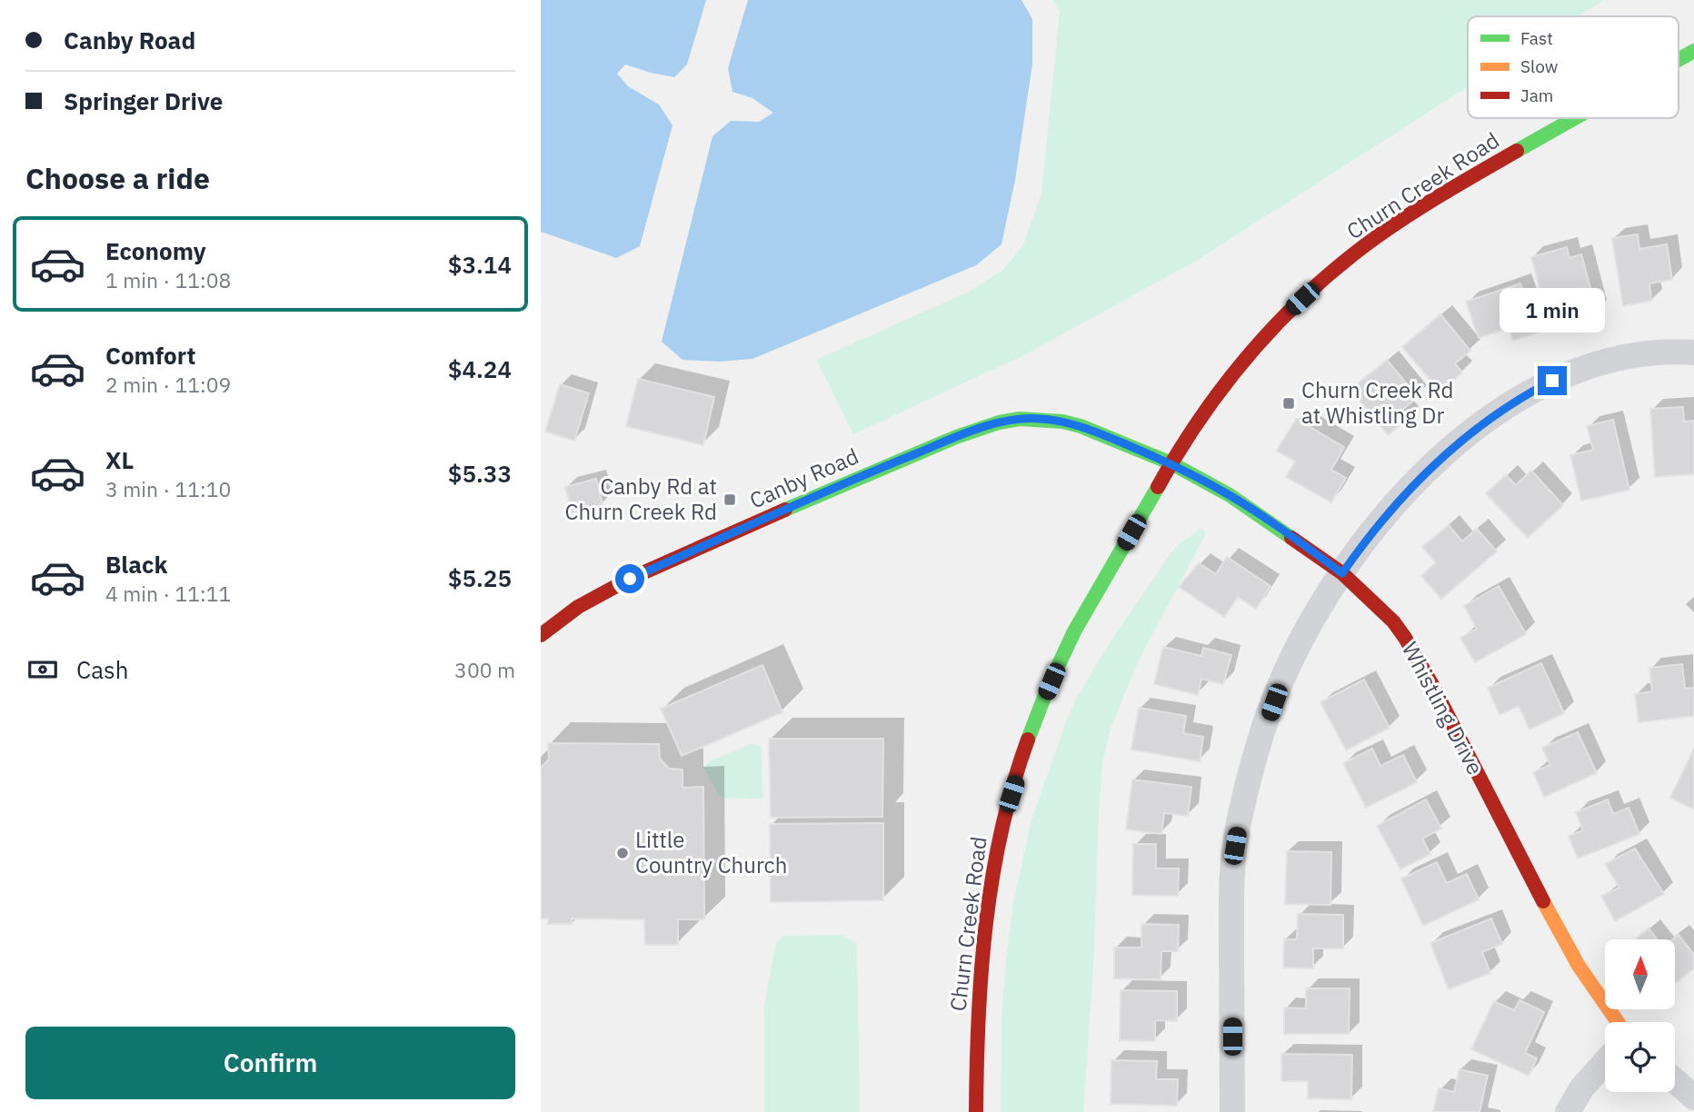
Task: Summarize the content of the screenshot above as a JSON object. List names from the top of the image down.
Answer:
{
  "streets": {
    "street": ["Churn Creek Road", "Canby Road", "Whistling Drive"]
  },
  "crossings": [
    ["Churn Creek Road", "Canby Road"],
    ["Churn Creek Road", "Whistling Drive"],
    ["Canby Road", "Whistling Drive"]
  ],
  "places": {
    "transit": ["Churn Creek Rd at Whistling Dr", "Canby Rd at Churn Creek Rd"],
    "other": ["Little Country Church"]
  },
  "legend": ["Fast", "Slow", "Jam"],
  "north": "top",
  "page": {
    "banner": ["Canby Road", "Springer Drive"],
    "heading": "Choose a ride",
    "list": [
      {
        "name": "Economy",
        "note": "1 min · 11:08",
        "value": "$3.14"
      },
      {
        "name": "Comfort",
        "note": "2 min · 11:09",
        "value": "$4.24"
      },
      {
        "name": "XL",
        "note": "3 min · 11:10",
        "value": "$5.33"
      },
      {
        "name": "Black",
        "note": "4 min · 11:11",
        "value": "$5.25"
      }
    ],
    "bubble": "1 min",
    "pay": ["Cash", "300 m"],
    "buttons": "Confirm"
  }
}
